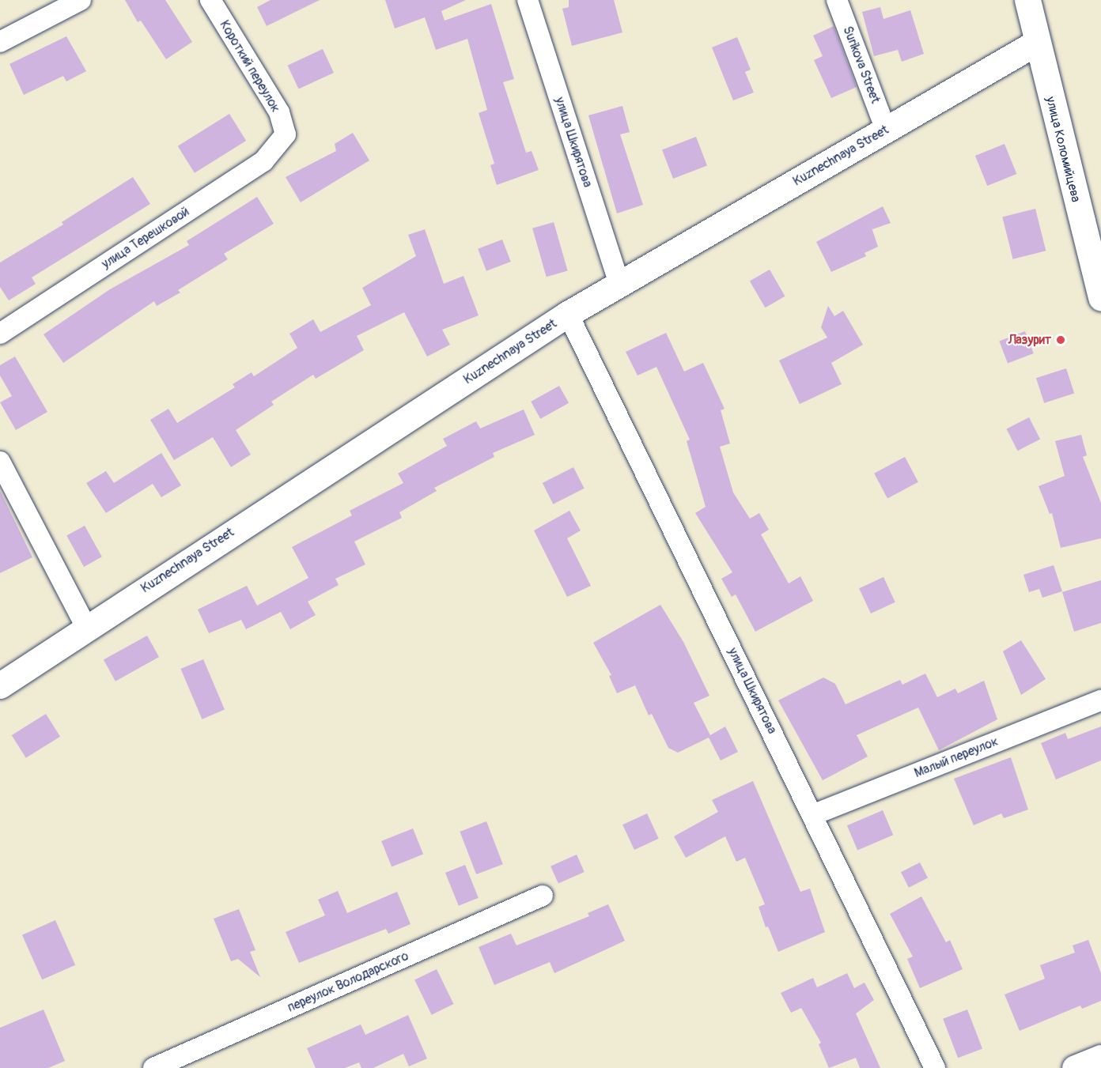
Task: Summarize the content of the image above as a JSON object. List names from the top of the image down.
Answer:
{
  "streets": {
    "main road": ["улица Коломийцева", "Kuznechnaya Street"],
    "street": [
      "Surikova Street",
      "Короткий переулок",
      "улица Шкирятова",
      "улица Терешковой",
      "Малый переулок",
      "переулок Володарского"
    ]
  },
  "crossings": [
    ["Surikova Street", "Kuznechnaya Street"],
    ["Короткий переулок", "улица Терешковой"],
    ["улица Шкирятова", "Kuznechnaya Street"],
    ["улица Шкирятова", "Малый переулок"],
    ["улица Коломийцева", "Kuznechnaya Street"]
  ],
  "places": ["Лазурит"]
}
